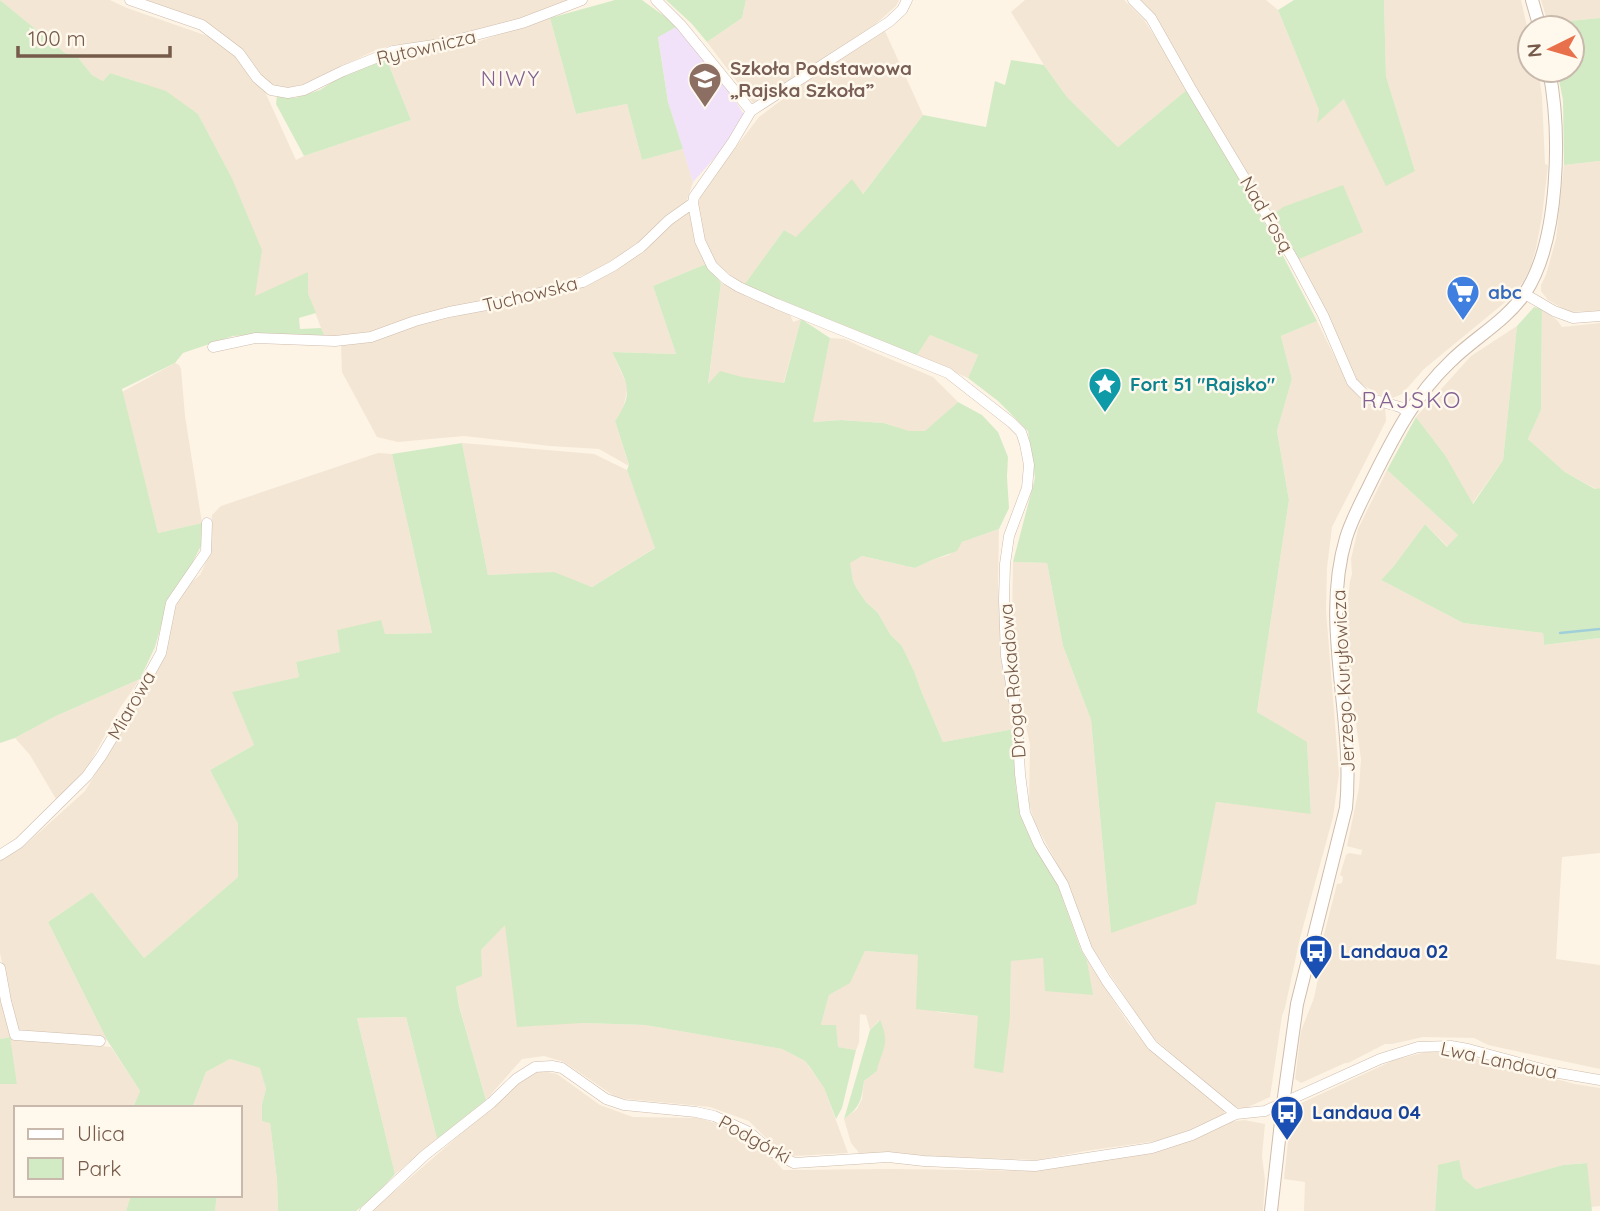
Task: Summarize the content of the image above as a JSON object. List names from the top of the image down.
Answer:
{
  "streets": {
    "street": [
      "Rytownicza",
      "Nad Fosą",
      "Tuchowska",
      "Droga Rokadowa",
      "Jerzego Kuryłowicza",
      "Miarowa",
      "Lwa Landaua",
      "Podgórki"
    ]
  },
  "crossings": [
    ["Nad Fosą", "Jerzego Kuryłowicza"],
    ["Tuchowska", "Droga Rokadowa"],
    ["Droga Rokadowa", "Podgórki"],
    ["Jerzego Kuryłowicza", "Lwa Landaua"],
    ["Jerzego Kuryłowicza", "Podgórki"],
    ["Lwa Landaua", "Podgórki"]
  ],
  "districts": ["NIWY", "RAJSKO"],
  "places": {
    "school or university": ["Szkoła Podstawowa „Rajska Szkoła”"],
    "supermarket": ["abc"],
    "place": ["Fort 51 \"Rajsko\""],
    "bus stop": ["Landaua 02", "Landaua 04"]
  },
  "legend": ["Ulica", "Park"],
  "scale_bar": "100 m",
  "north": "left"
}
